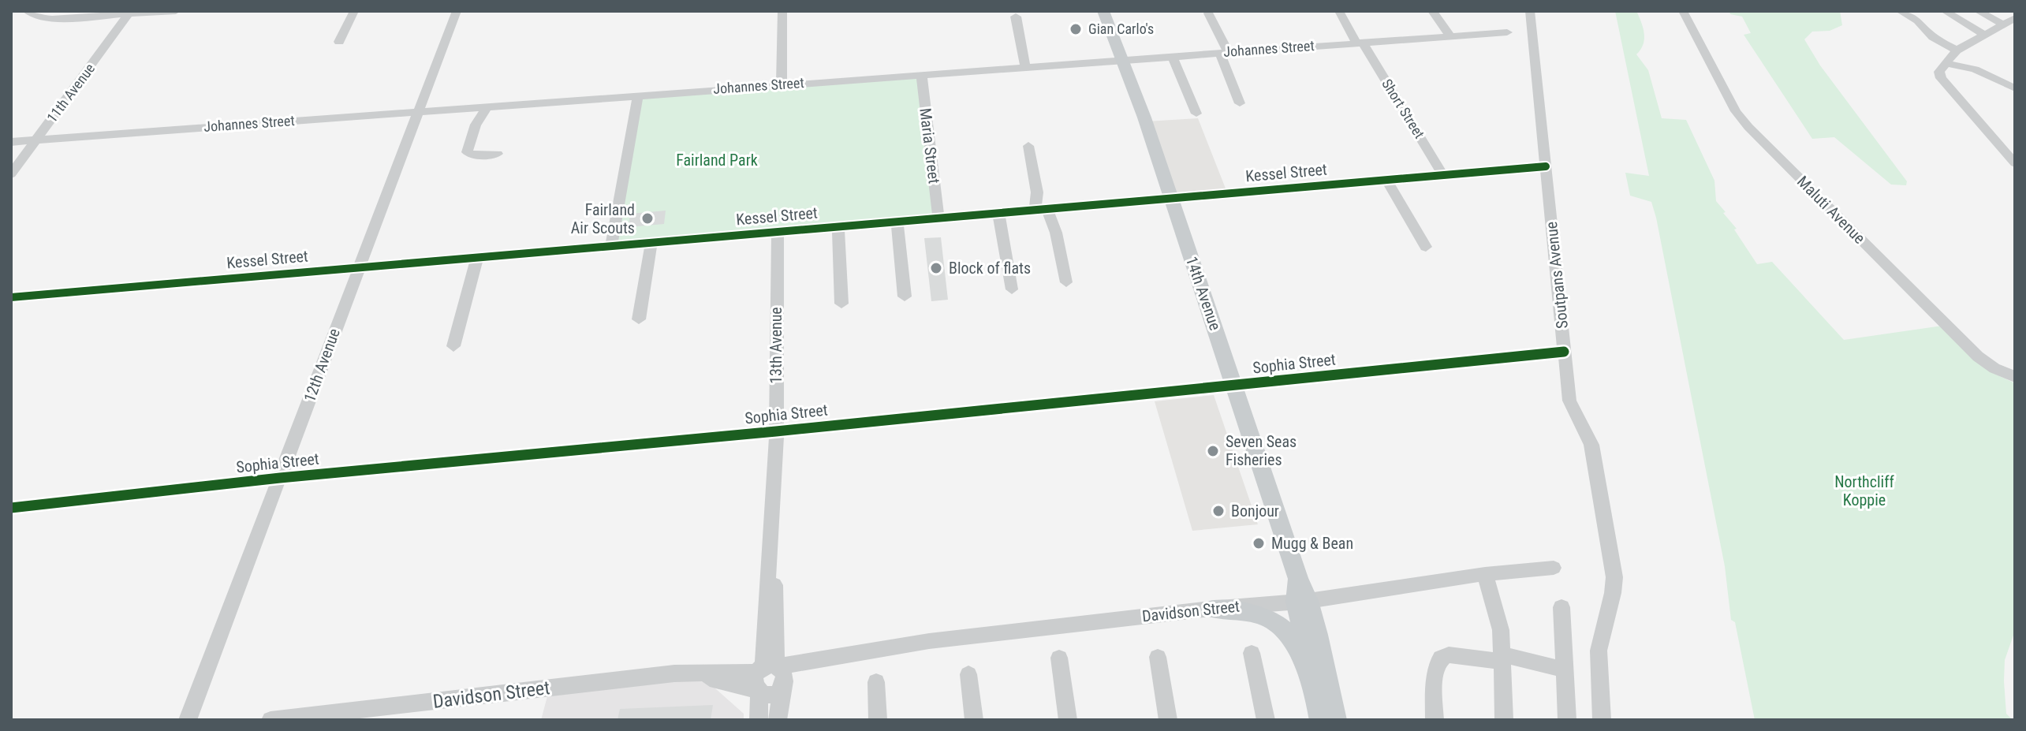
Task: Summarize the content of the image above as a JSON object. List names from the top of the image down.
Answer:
{
  "streets": {
    "main road": ["14th Avenue"],
    "street": [
      "Johannes Street",
      "11th Avenue",
      "Short Street",
      "Maria Street",
      "Kessel Street",
      "Maluti Avenue",
      "Soutpans Avenue",
      "13th Avenue",
      "Sophia Street",
      "12th Avenue",
      "Davidson Street"
    ]
  },
  "crossings": [
    ["Johannes Street", "11th Avenue"],
    ["Johannes Street", "Short Street"],
    ["Johannes Street", "Maria Street"],
    ["Johannes Street", "14th Avenue"],
    ["Johannes Street", "12th Avenue"],
    ["Short Street", "Kessel Street"],
    ["Maria Street", "Kessel Street"],
    ["Kessel Street", "Soutpans Avenue"],
    ["Kessel Street", "14th Avenue"],
    ["Kessel Street", "13th Avenue"],
    ["Kessel Street", "12th Avenue"],
    ["Soutpans Avenue", "Sophia Street"],
    ["14th Avenue", "Sophia Street"],
    ["14th Avenue", "Davidson Street"],
    ["13th Avenue", "Sophia Street"],
    ["13th Avenue", "Davidson Street"],
    ["Sophia Street", "12th Avenue"]
  ],
  "parks": ["Fairland Park", "Northcliff Koppie"],
  "places": [
    "Gian Carlo's",
    "Fairland Air Scouts",
    "Block of flats",
    "Seven Seas Fisheries",
    "Bonjour",
    "Mugg & Bean"
  ]
}
